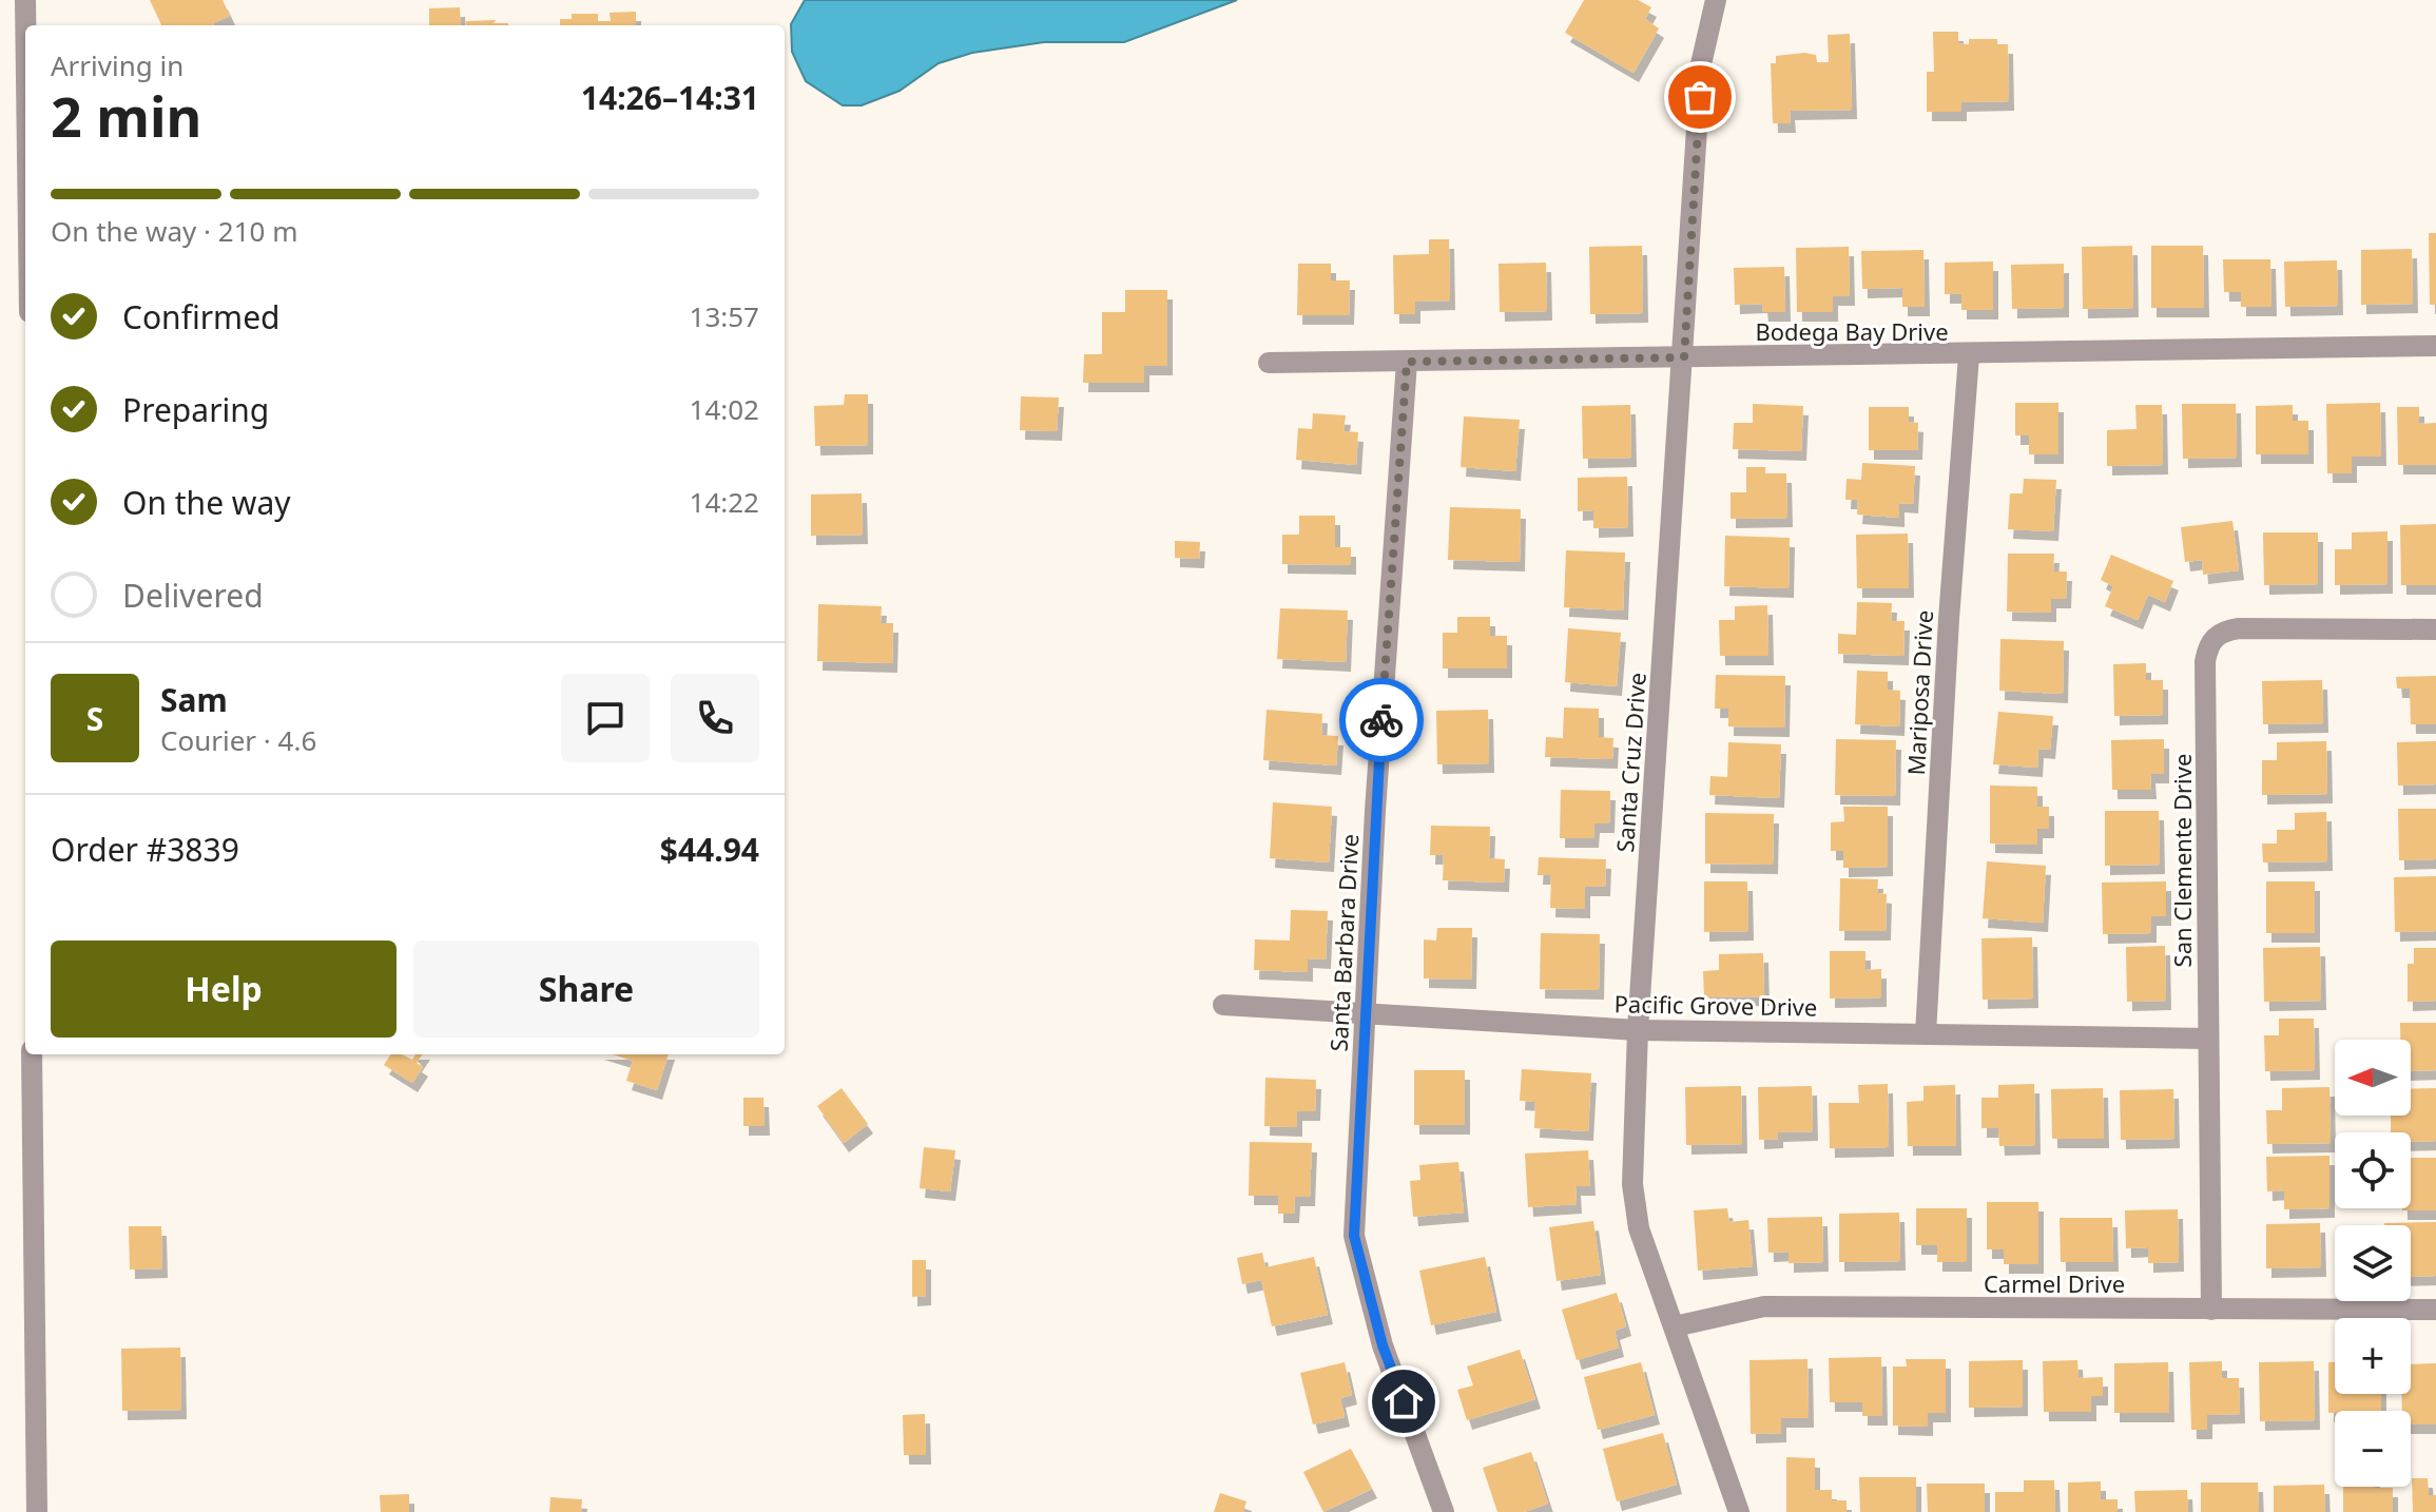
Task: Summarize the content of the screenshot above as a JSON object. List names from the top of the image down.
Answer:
{
  "streets": {
    "street": [
      "Bodega Bay Drive",
      "Mariposa Drive",
      "Santa Cruz Drive",
      "San Clemente Drive",
      "Santa Barbara Drive",
      "Pacific Grove Drive",
      "Carmel Drive"
    ]
  },
  "crossings": [
    ["Bodega Bay Drive", "Mariposa Drive"],
    ["Bodega Bay Drive", "Santa Cruz Drive"],
    ["Bodega Bay Drive", "Santa Barbara Drive"],
    ["Mariposa Drive", "Pacific Grove Drive"],
    ["Santa Cruz Drive", "Pacific Grove Drive"],
    ["Santa Cruz Drive", "Carmel Drive"],
    ["San Clemente Drive", "Pacific Grove Drive"],
    ["San Clemente Drive", "Carmel Drive"],
    ["Santa Barbara Drive", "Pacific Grove Drive"]
  ],
  "north": "left",
  "page": {
    "heading": ["2 min", "Arriving in", "14:26–14:31"],
    "panel": [
      "Sam",
      "Courier · 4.6",
      "Order #3839",
      "$44.94"
    ],
    "bar": "On the way · 210 m",
    "list": [
      ["Confirmed", "13:57"],
      ["Preparing", "14:02"],
      ["On the way", "14:22"],
      "Delivered"
    ],
    "round": "S",
    "buttons": ["Help", "Share"],
    "map_buttons": ["+", "−"]
  }
}
